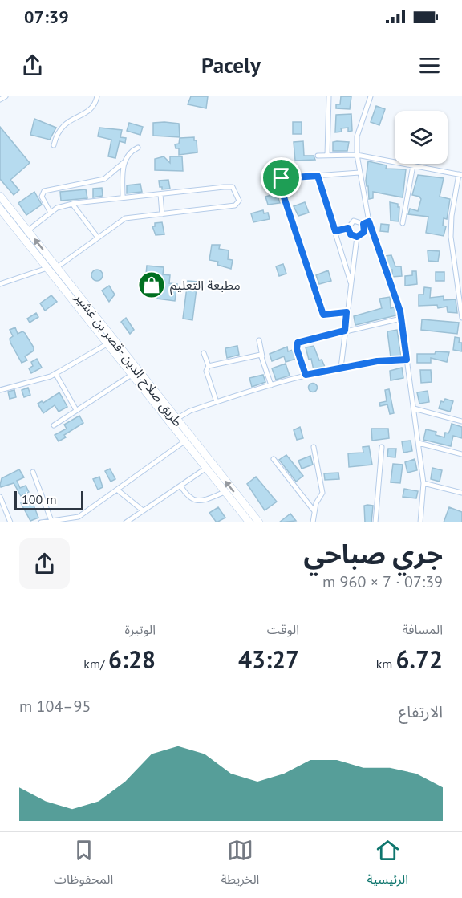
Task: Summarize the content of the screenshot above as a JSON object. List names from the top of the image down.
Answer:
{
  "streets": {
    "highway": ["طريق صلاح الدين -قصر بن غشير"]
  },
  "places": {
    "shop": ["مطبعة التعليم"]
  },
  "scale_bar": "100 m",
  "page": {
    "status": "07:39",
    "header": "Pacely",
    "scale": "100 m",
    "heading": ["جري صباحي", "07:39 · 7 × 960 m"],
    "stats": [
      ["المسافة", "6.72 km"],
      ["الوقت", "43:27"],
      ["الوتيرة", "6:28 /km"]
    ],
    "chart": ["الارتفاع", "95–104 m"],
    "tabs": ["الرئيسية", "الخريطة", "المحفوظات"]
  }
}
